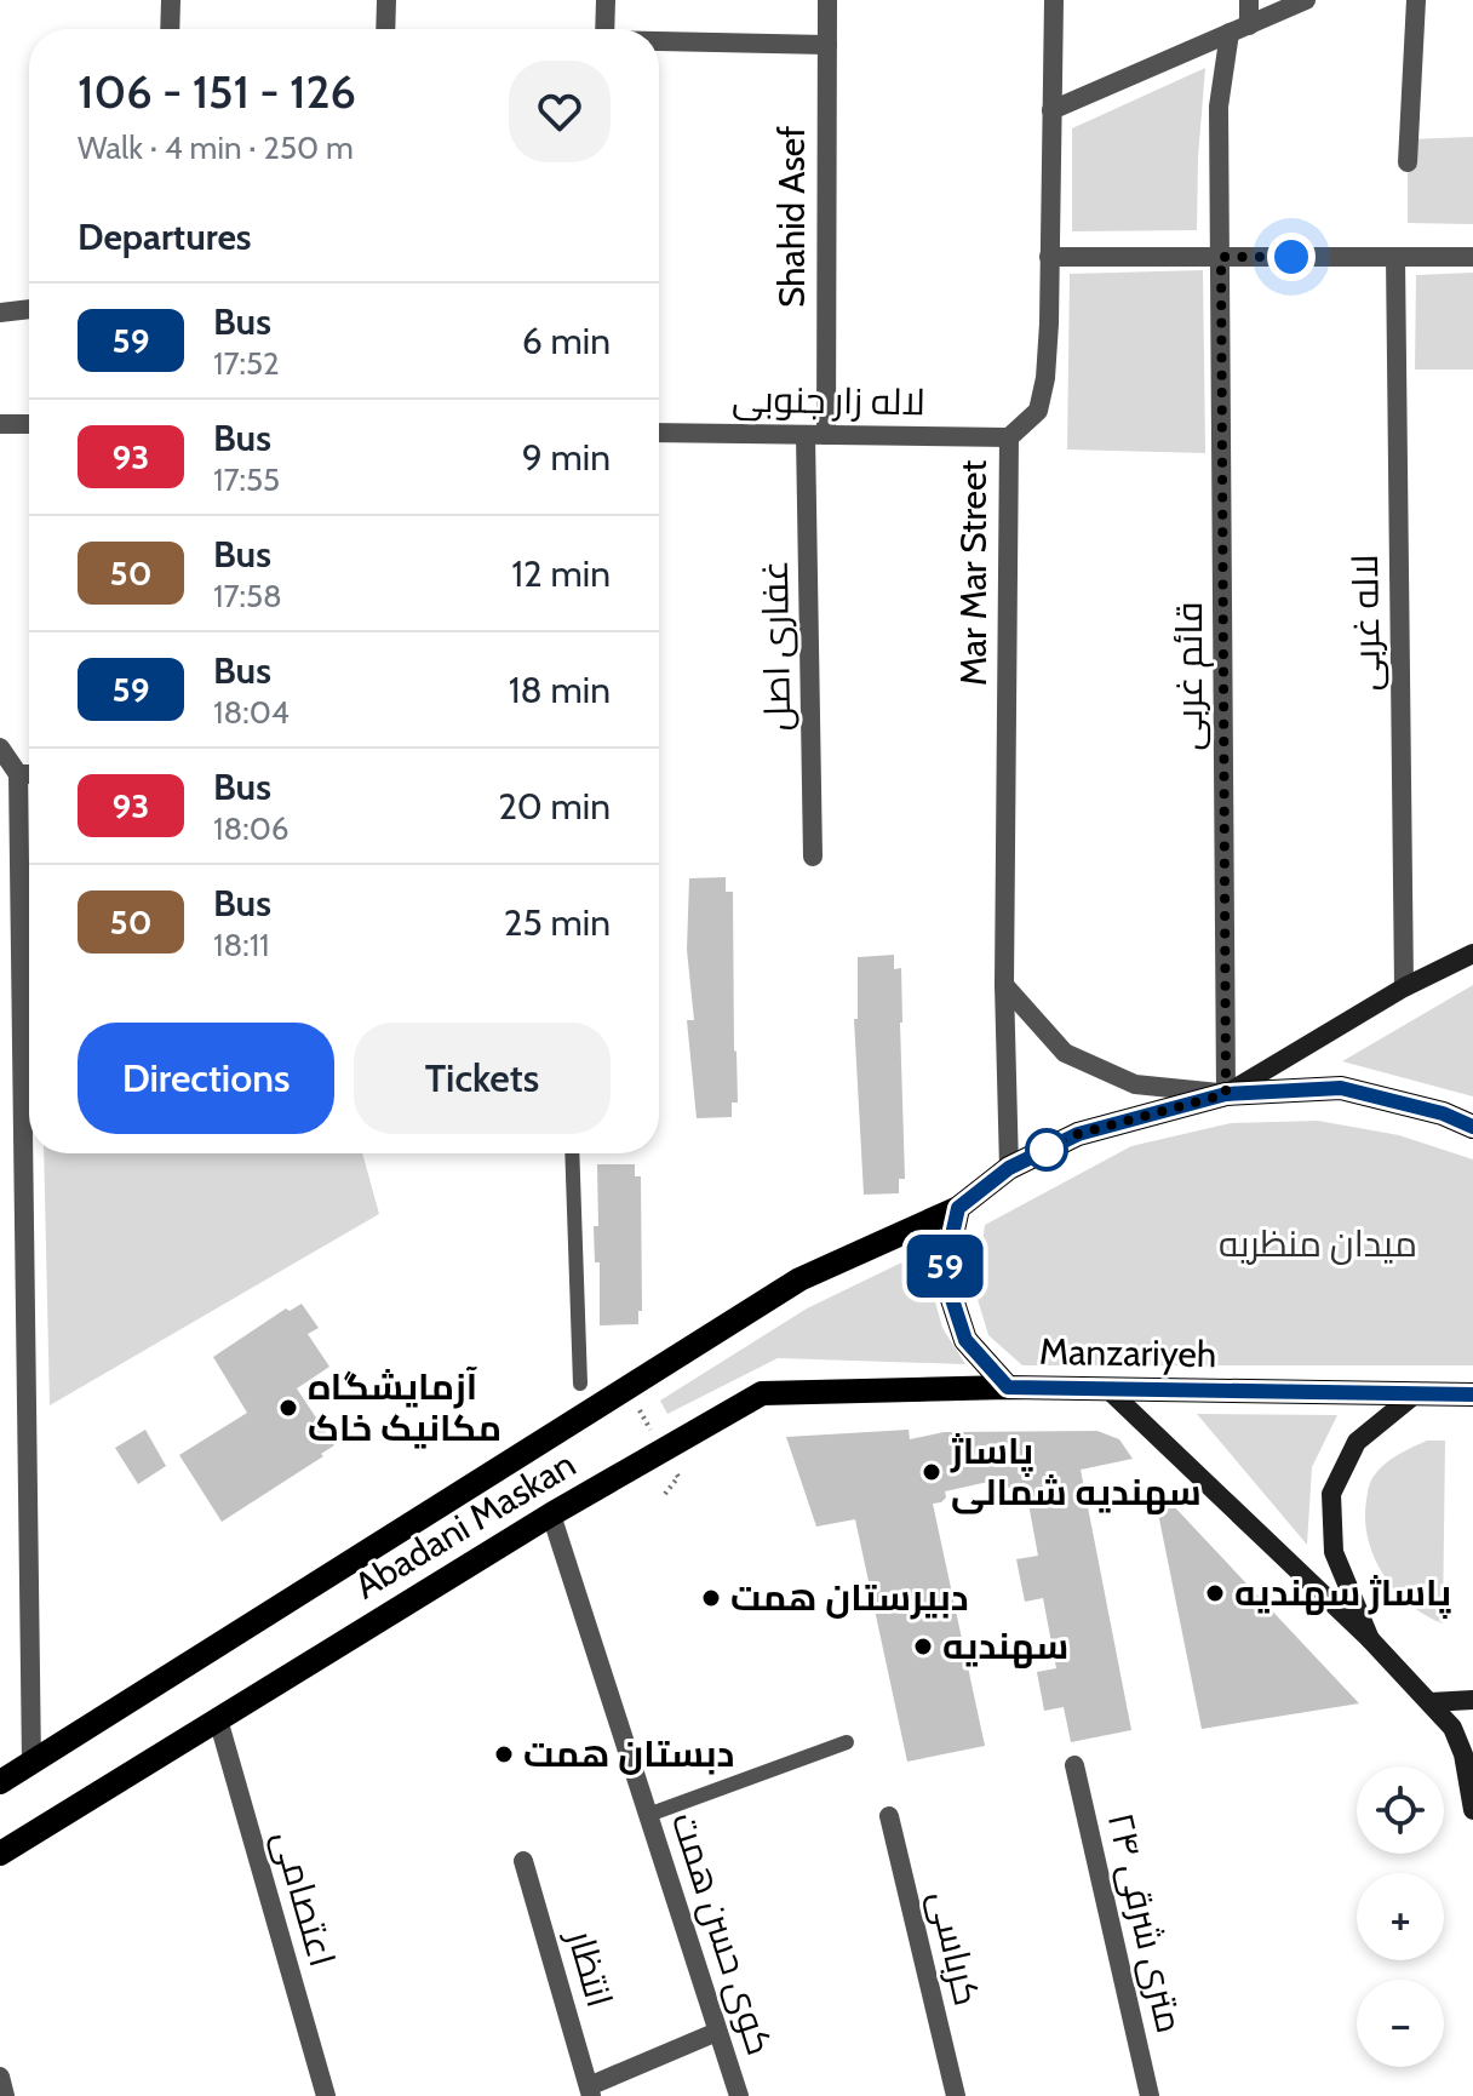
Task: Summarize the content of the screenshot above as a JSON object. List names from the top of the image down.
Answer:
{
  "streets": {
    "main road": ["Manzariyeh", "Abadani Maskan"],
    "street": [
      "Shahid Asef",
      "لاله زار جنوبی",
      "Mar Mar Street",
      "لاله غربی",
      "غفاری اصل",
      "قائم غربی",
      "اعتصامی",
      "۲۴ متری شرقی",
      "کوی حسن همت",
      "کرباسی",
      "انتظار"
    ]
  },
  "crossings": [
    ["Shahid Asef", "لاله زار جنوبی"],
    ["Shahid Asef", "غفاری اصل"],
    ["لاله زار جنوبی", "Mar Mar Street"],
    ["لاله زار جنوبی", "غفاری اصل"],
    ["Manzariyeh", "Abadani Maskan"],
    ["Abadani Maskan", "اعتصامی"],
    ["Abadani Maskan", "کوی حسن همت"]
  ],
  "parks": ["میدان منظریه"],
  "places": [
    "آزمایشگاه مکانیک خاک",
    "پاساژ سهندیه شمالی",
    "پاساژ سهندیه",
    "دبیرستان همت",
    "سهندیه",
    "دبستان همت"
  ],
  "lines": ["bus line 59"],
  "page": {
    "on_map": "59",
    "heading": [
      ["106 - 151 - 126", "Walk · 4 min · 250 m"],
      "Departures"
    ],
    "list": [
      {
        "mark": "59",
        "name": "Bus",
        "note": "17:52",
        "value": "6 min"
      },
      {
        "mark": "93",
        "name": "Bus",
        "note": "17:55",
        "value": "9 min"
      },
      {
        "mark": "50",
        "name": "Bus",
        "note": "17:58",
        "value": "12 min"
      },
      {
        "mark": "59",
        "name": "Bus",
        "note": "18:04",
        "value": "18 min"
      },
      {
        "mark": "93",
        "name": "Bus",
        "note": "18:06",
        "value": "20 min"
      },
      {
        "mark": "50",
        "name": "Bus",
        "note": "18:11",
        "value": "25 min"
      }
    ],
    "buttons": ["Directions", "Tickets"],
    "map_buttons": ["+", "−"]
  }
}
